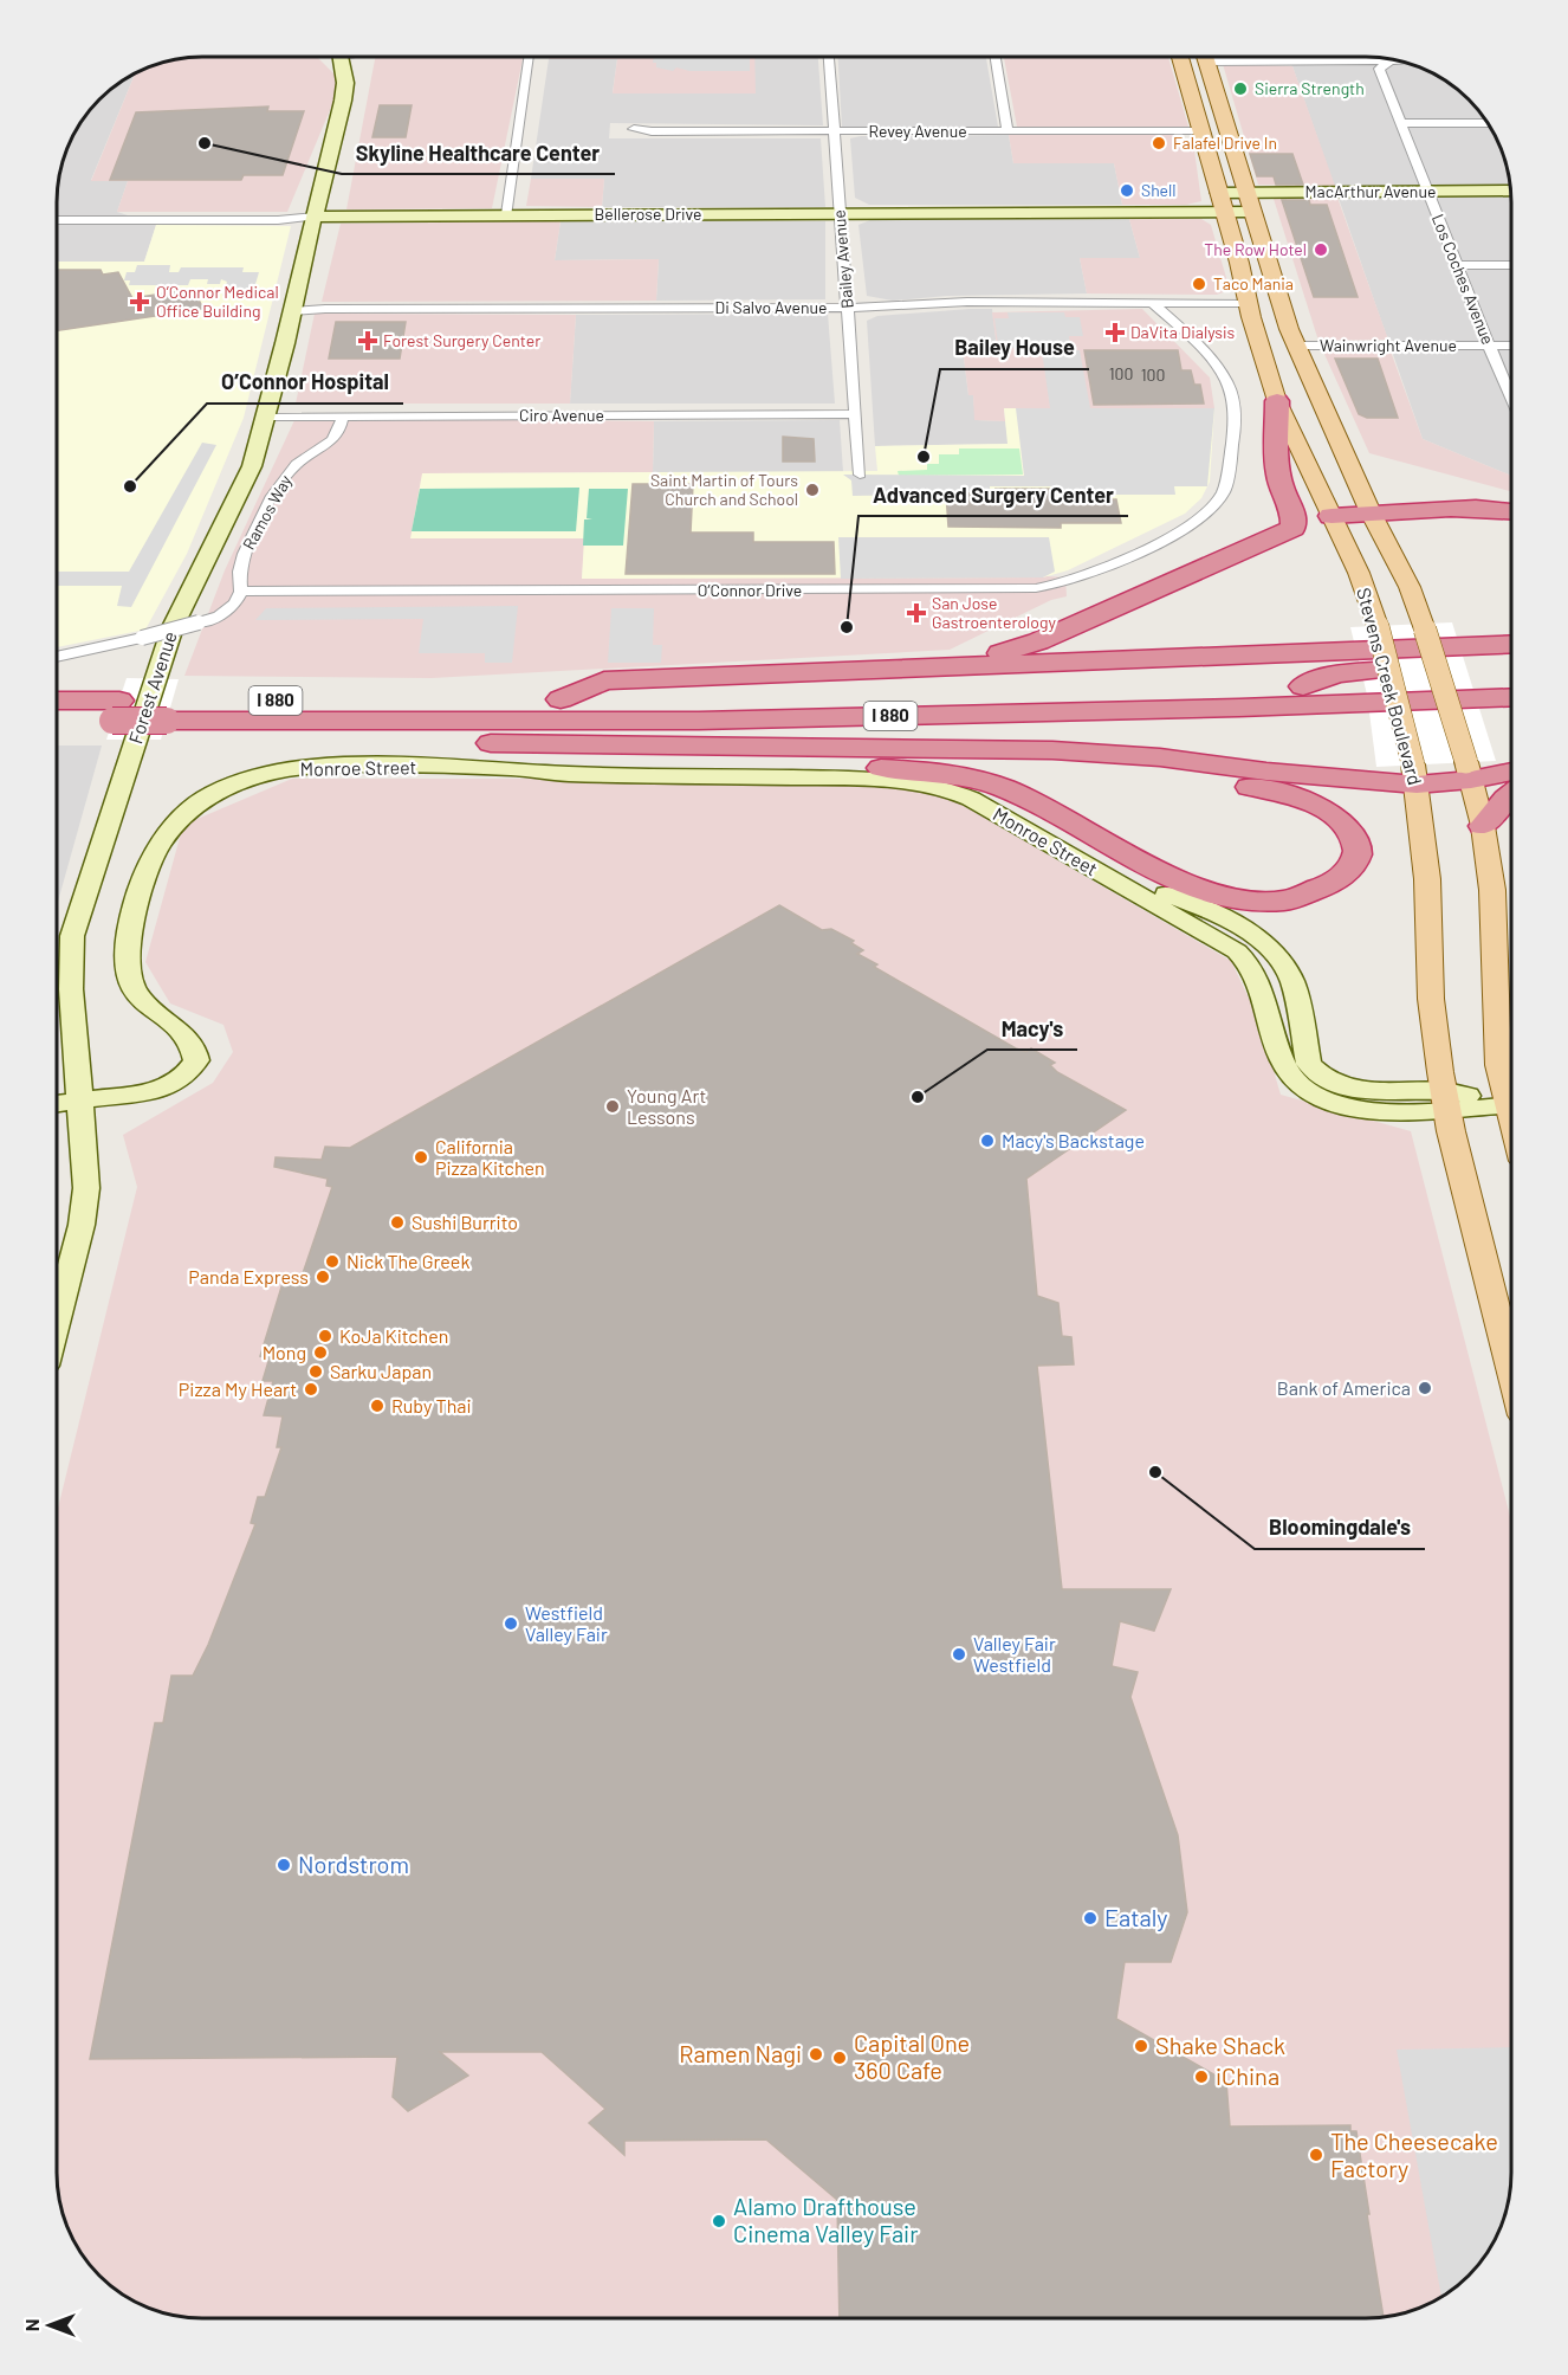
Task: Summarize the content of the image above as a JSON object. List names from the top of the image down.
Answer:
{
  "streets": {
    "highway": ["I 880"],
    "main road": [
      "MacArthur Avenue",
      "Bellerose Drive",
      "Stevens Creek Boulevard",
      "Forest Avenue",
      "Monroe Street"
    ],
    "street": [
      "Revey Avenue",
      "Bailey Avenue",
      "Los Coches Avenue",
      "Di Salvo Avenue",
      "Wainwright Avenue",
      "Ciro Avenue",
      "Ramos Way",
      "O’Connor Drive"
    ]
  },
  "crossings": [
    ["Revey Avenue", "Bailey Avenue"],
    ["Revey Avenue", "Stevens Creek Boulevard"],
    ["MacArthur Avenue", "Los Coches Avenue"],
    ["MacArthur Avenue", "Stevens Creek Boulevard"],
    ["Bellerose Drive", "Bailey Avenue"],
    ["Bellerose Drive", "Stevens Creek Boulevard"],
    ["Bellerose Drive", "Forest Avenue"],
    ["Bailey Avenue", "Di Salvo Avenue"],
    ["Bailey Avenue", "Ciro Avenue"],
    ["Los Coches Avenue", "Wainwright Avenue"],
    ["Di Salvo Avenue", "O’Connor Drive"],
    ["Di Salvo Avenue", "Stevens Creek Boulevard"],
    ["Di Salvo Avenue", "Forest Avenue"],
    ["Wainwright Avenue", "Stevens Creek Boulevard"],
    ["Ciro Avenue", "Ramos Way"],
    ["Ciro Avenue", "Forest Avenue"],
    ["Ramos Way", "O’Connor Drive"],
    ["Stevens Creek Boulevard", "Monroe Street"],
    ["Forest Avenue", "Monroe Street"]
  ],
  "places": {
    "other": [
      "Sierra Strength",
      "Skyline Healthcare Center",
      "Falafel Drive In",
      "Shell",
      "The Row Hotel",
      "Taco Mania",
      "Bailey House",
      "O’Connor Hospital",
      "Saint Martin of Tours Church and School",
      "Advanced Surgery Center",
      "Macy's",
      "Young Art Lessons",
      "Macy's Backstage",
      "California Pizza Kitchen",
      "Sushi Burrito",
      "Nick The Greek",
      "Panda Express",
      "KoJa Kitchen",
      "Mong",
      "Sarku Japan",
      "Bank of America",
      "Pizza My Heart",
      "Ruby Thai",
      "Bloomingdale's",
      "Westfield Valley Fair",
      "Valley Fair Westfield",
      "Nordstrom",
      "Eataly",
      "Shake Shack",
      "Ramen Nagi",
      "Capital One 360 Cafe",
      "iChina",
      "The Cheesecake Factory",
      "Alamo Drafthouse Cinema Valley Fair"
    ],
    "health": [
      "O’Connor Medical Office Building",
      "DaVita Dialysis",
      "Forest Surgery Center",
      "San Jose Gastroenterology"
    ]
  },
  "house_numbers": ["100", "100"],
  "north": "left"
}
